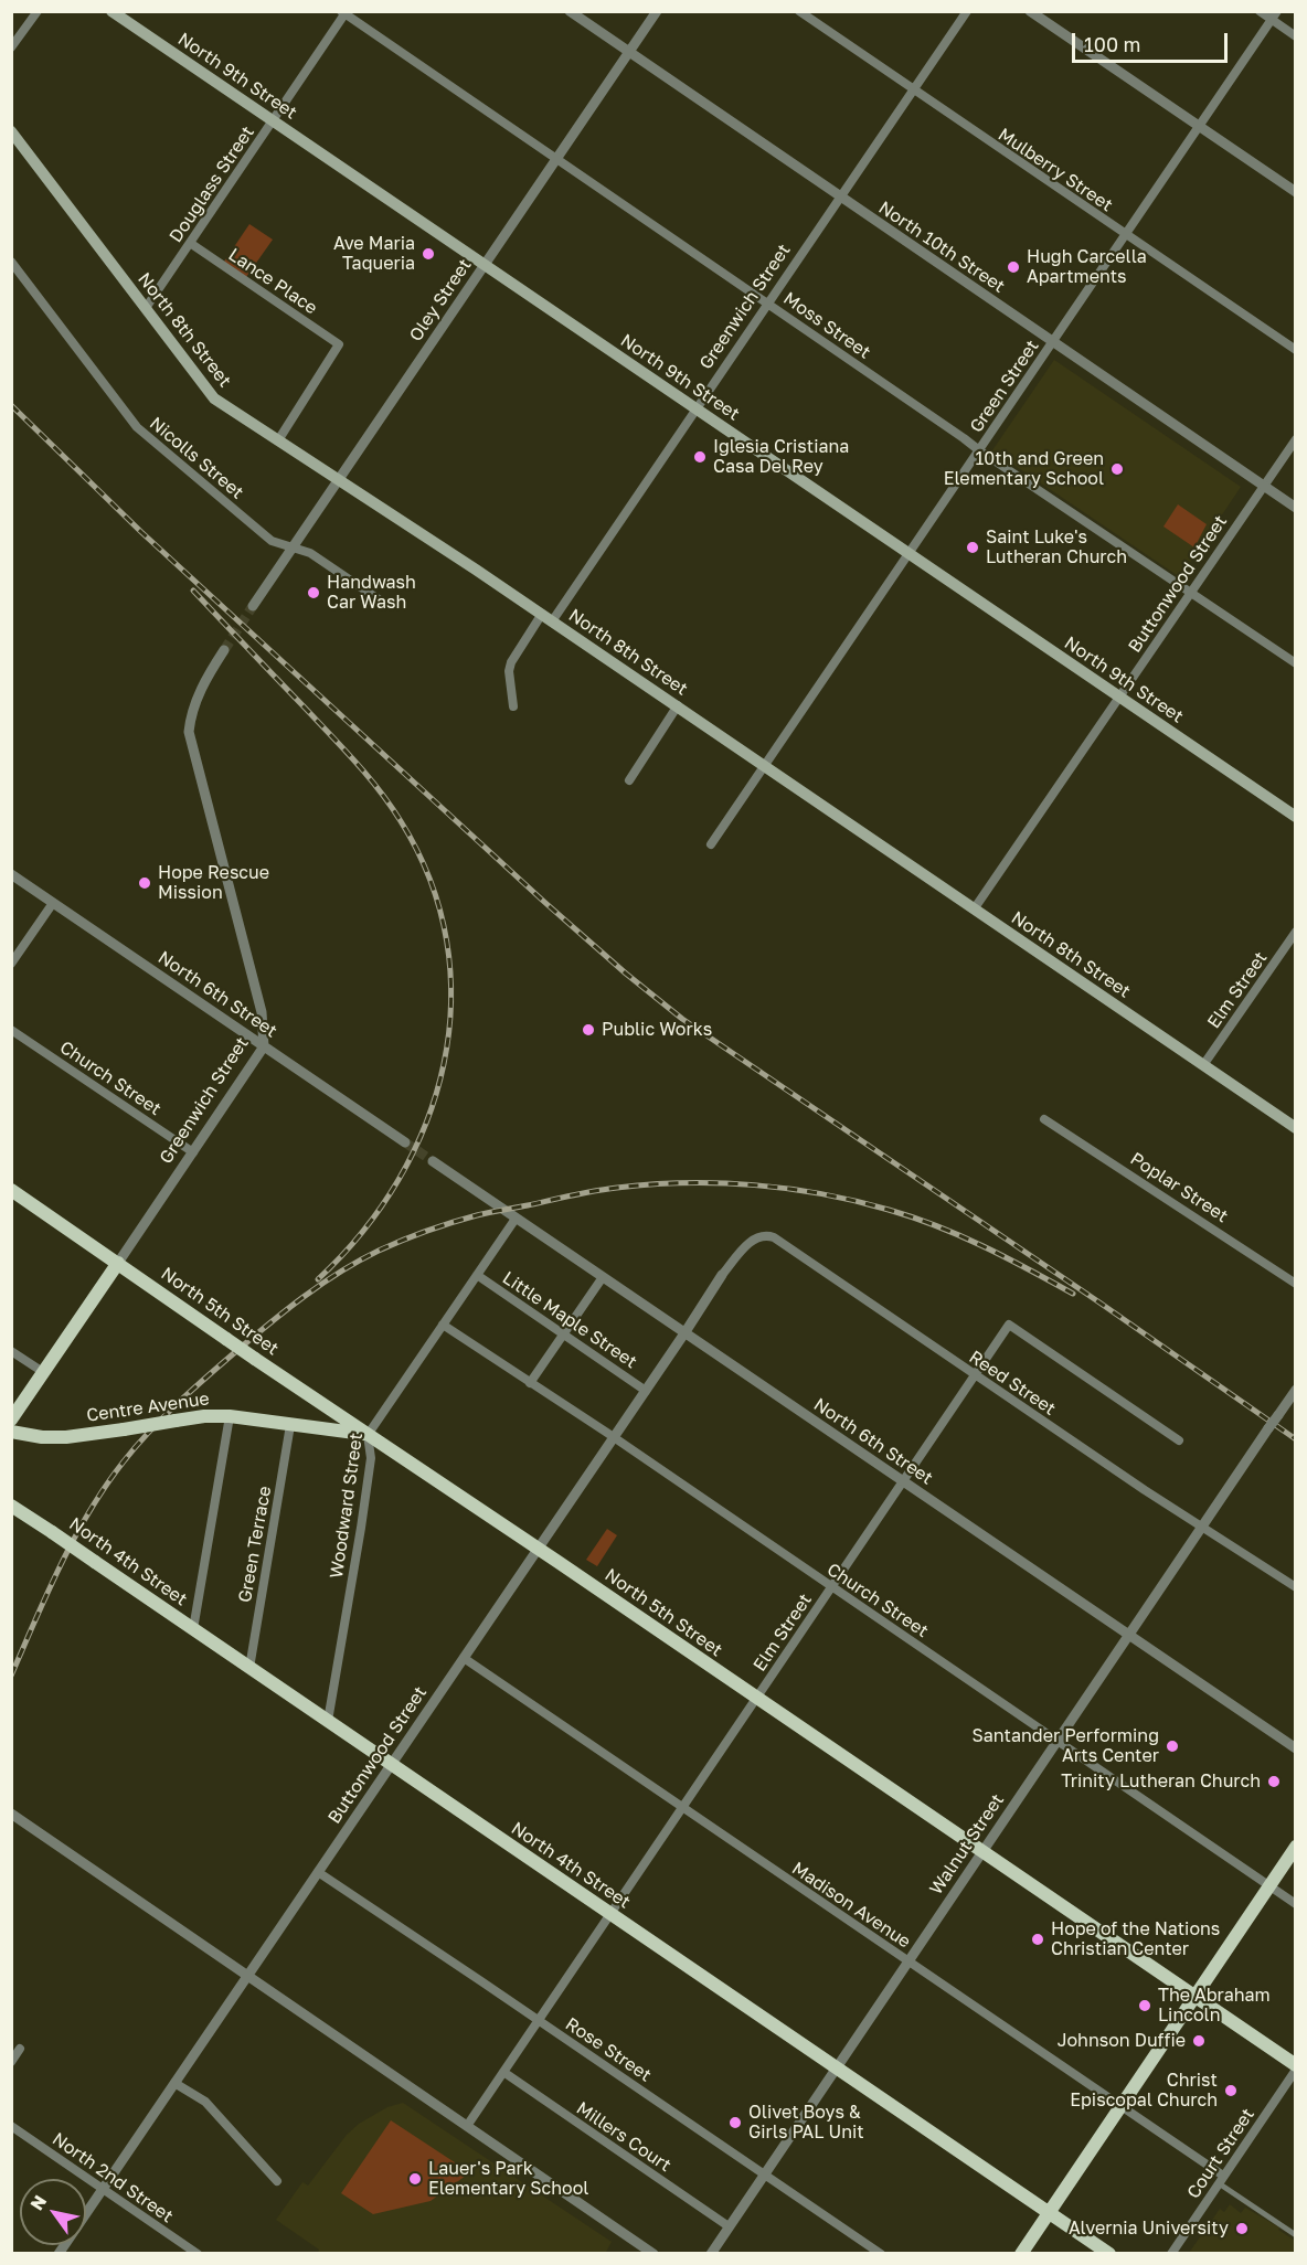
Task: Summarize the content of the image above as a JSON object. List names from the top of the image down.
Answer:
{
  "streets": {
    "main road": [
      "North 9th Street",
      "Greenwich Street",
      "North 8th Street",
      "North 5th Street",
      "Centre Avenue",
      "North 4th Street"
    ],
    "street": [
      "Mulberry Street",
      "Douglass Street",
      "North 10th Street",
      "Lance Place",
      "Oley Street",
      "Moss Street",
      "Green Street",
      "Nicolls Street",
      "Buttonwood Street",
      "Elm Street",
      "North 6th Street",
      "Church Street",
      "Poplar Street",
      "Little Maple Street",
      "Reed Street",
      "Woodward Street",
      "Green Terrace",
      "Walnut Street",
      "Madison Avenue",
      "Rose Street",
      "Millers Court",
      "Court Street",
      "North 2nd Street"
    ]
  },
  "crossings": [
    ["North 9th Street", "Douglass Street"],
    ["North 9th Street", "Oley Street"],
    ["North 9th Street", "Greenwich Street"],
    ["North 9th Street", "Green Street"],
    ["North 9th Street", "Buttonwood Street"],
    ["Mulberry Street", "Greenwich Street"],
    ["Mulberry Street", "Green Street"],
    ["Douglass Street", "Lance Place"],
    ["Douglass Street", "Moss Street"],
    ["Douglass Street", "North 8th Street"],
    ["North 10th Street", "Oley Street"],
    ["North 10th Street", "Greenwich Street"],
    ["North 10th Street", "Green Street"],
    ["North 10th Street", "Buttonwood Street"],
    ["Lance Place", "North 8th Street"],
    ["Oley Street", "Moss Street"],
    ["Oley Street", "North 8th Street"],
    ["Oley Street", "Nicolls Street"],
    ["Greenwich Street", "Moss Street"],
    ["Greenwich Street", "North 8th Street"],
    ["Greenwich Street", "North 6th Street"],
    ["Greenwich Street", "Church Street"],
    ["Greenwich Street", "North 5th Street"],
    ["Moss Street", "Green Street"],
    ["Moss Street", "Buttonwood Street"],
    ["North 8th Street", "Green Street"],
    ["North 8th Street", "Buttonwood Street"],
    ["North 8th Street", "Elm Street"],
    ["Buttonwood Street", "North 6th Street"],
    ["Buttonwood Street", "Church Street"],
    ["Buttonwood Street", "North 5th Street"],
    ["Buttonwood Street", "Little Maple Street"],
    ["Buttonwood Street", "Reed Street"],
    ["Buttonwood Street", "North 4th Street"],
    ["Buttonwood Street", "Madison Avenue"],
    ["Buttonwood Street", "Rose Street"],
    ["Buttonwood Street", "North 2nd Street"],
    ["Elm Street", "North 6th Street"],
    ["Elm Street", "Church Street"],
    ["Elm Street", "North 5th Street"],
    ["Elm Street", "Reed Street"],
    ["Elm Street", "North 4th Street"],
    ["Elm Street", "Madison Avenue"],
    ["Elm Street", "Rose Street"],
    ["Elm Street", "Millers Court"],
    ["North 6th Street", "Woodward Street"],
    ["North 6th Street", "Walnut Street"],
    ["Church Street", "Woodward Street"],
    ["Church Street", "Walnut Street"],
    ["North 5th Street", "Centre Avenue"],
    ["North 5th Street", "Woodward Street"],
    ["North 5th Street", "Walnut Street"],
    ["North 5th Street", "Court Street"],
    ["Little Maple Street", "Woodward Street"],
    ["Reed Street", "Walnut Street"],
    ["Centre Avenue", "Woodward Street"],
    ["Centre Avenue", "Green Terrace"],
    ["Woodward Street", "North 4th Street"],
    ["Green Terrace", "North 4th Street"],
    ["North 4th Street", "Walnut Street"],
    ["Walnut Street", "Madison Avenue"],
    ["Walnut Street", "Rose Street"],
    ["Walnut Street", "Millers Court"],
    ["Madison Avenue", "Court Street"]
  ],
  "places": [
    "Ave Maria Taqueria",
    "Hugh Carcella Apartments",
    "Iglesia Cristiana Casa Del Rey",
    "10th and Green Elementary School",
    "Saint Luke's Lutheran Church",
    "Handwash Car Wash",
    "Hope Rescue Mission",
    "Public Works",
    "Santander Performing Arts Center",
    "Trinity Lutheran Church",
    "Hope of the Nations Christian Center",
    "The Abraham Lincoln",
    "Johnson Duffie",
    "Christ Episcopal Church",
    "Olivet Boys & Girls PAL Unit",
    "Lauer's Park Elementary School",
    "Alvernia University"
  ],
  "scale_bar": "100 m",
  "north": "top left"
}
